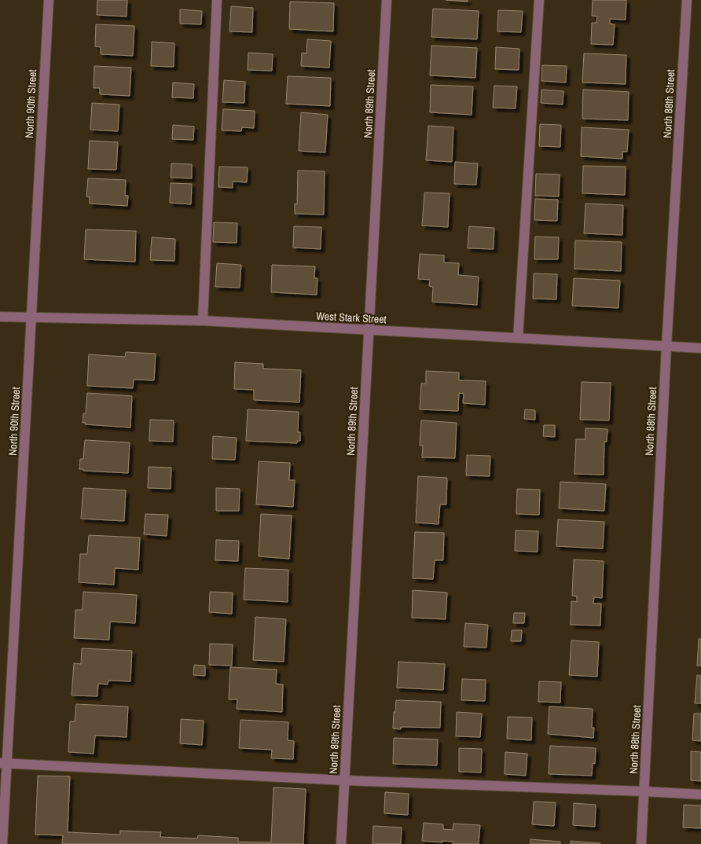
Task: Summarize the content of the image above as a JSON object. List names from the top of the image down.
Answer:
{
  "streets": {
    "street": [
      "North 90th Street",
      "North 89th Street",
      "North 88th Street",
      "West Stark Street"
    ]
  },
  "crossings": [
    ["North 90th Street", "West Stark Street"],
    ["North 89th Street", "West Stark Street"],
    ["North 88th Street", "West Stark Street"]
  ]
}
